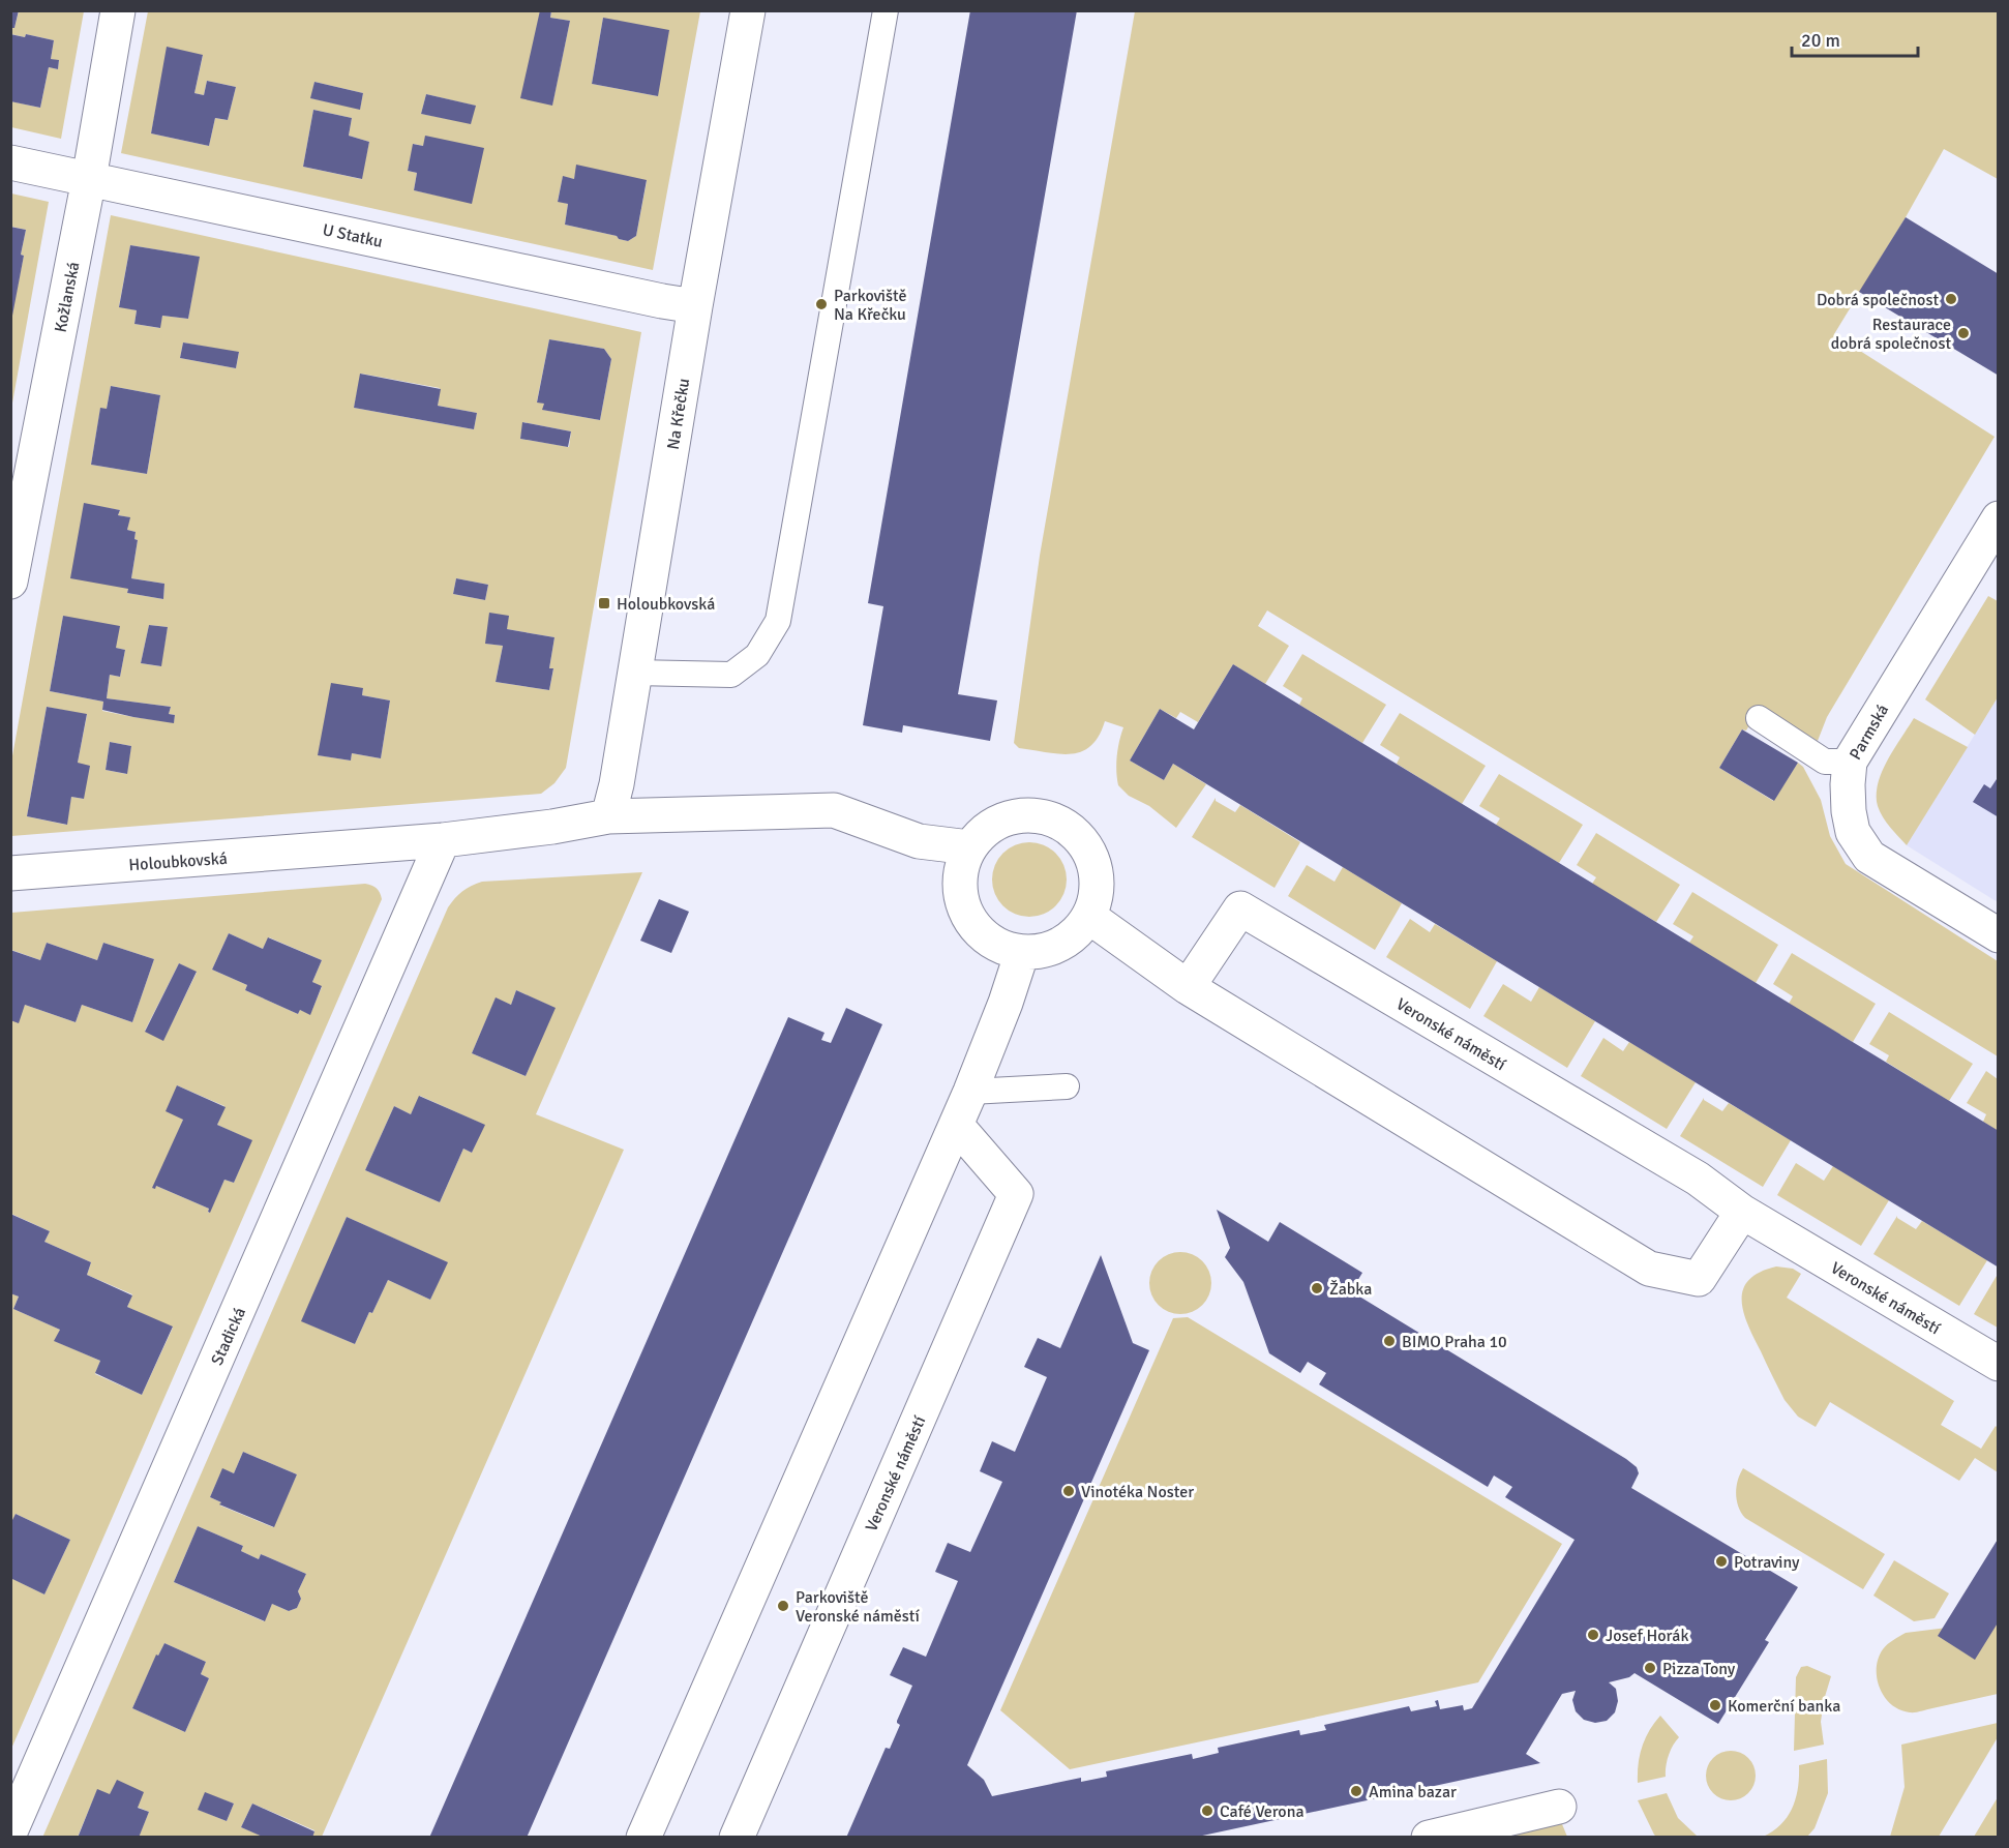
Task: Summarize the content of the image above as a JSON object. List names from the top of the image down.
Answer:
{
  "streets": {
    "street": [
      "U Statku",
      "Kožlanská",
      "Na Křečku",
      "Parmská",
      "Holoubkovská",
      "Veronské náměstí",
      "Stadická"
    ]
  },
  "crossings": [
    ["U Statku", "Kožlanská"],
    ["U Statku", "Na Křečku"],
    ["Na Křečku", "Holoubkovská"],
    ["Holoubkovská", "Stadická"]
  ],
  "places": {
    "other": [
      "Dobrá společnost",
      "Parkoviště Na Křečku",
      "Restaurace dobrá společnost",
      "Žabka",
      "BIMO Praha 10",
      "Vinotéka Noster",
      "Potraviny",
      "Parkoviště Veronské náměstí",
      "Josef Horák",
      "Pizza Tony",
      "Komerční banka",
      "Amina bazar",
      "Café Verona"
    ],
    "transit": ["Holoubkovská"]
  },
  "scale_bar": "20 m"
}
